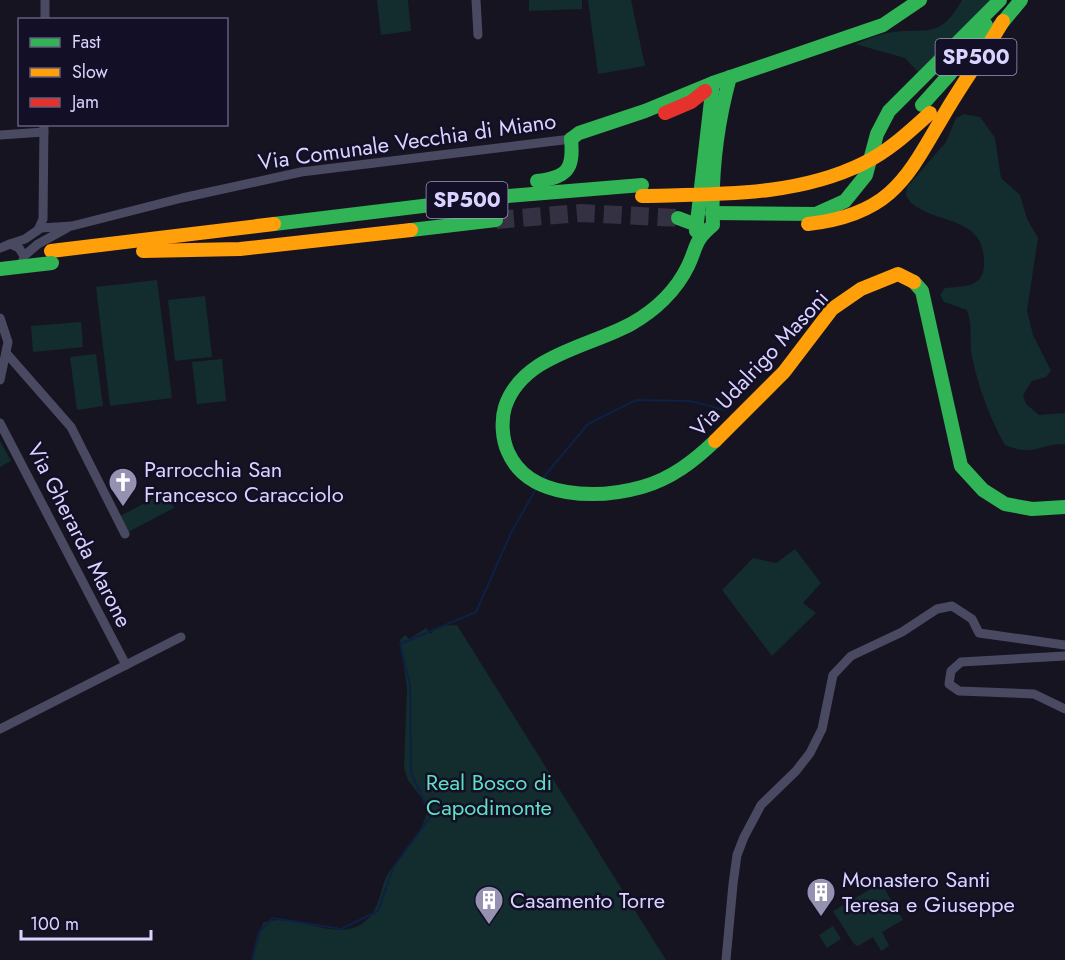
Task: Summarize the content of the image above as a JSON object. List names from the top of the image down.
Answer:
{
  "streets": {
    "main road": ["SP500", "Via Comunale Vecchia di Miano", "Via Udalrigo Masoni"],
    "street": ["Via Gherarda Marone"]
  },
  "crossings": [
    ["SP500", "Via Comunale Vecchia di Miano"],
    ["Via Comunale Vecchia di Miano", "Via Udalrigo Masoni"]
  ],
  "parks": ["Real Bosco di Capodimonte"],
  "places": {
    "church": ["Parrocchia San Francesco Caracciolo"],
    "building": ["Monastero Santi Teresa e Giuseppe", "Casamento Torre"]
  },
  "legend": ["Fast", "Slow", "Jam"],
  "scale_bar": "100 m"
}
